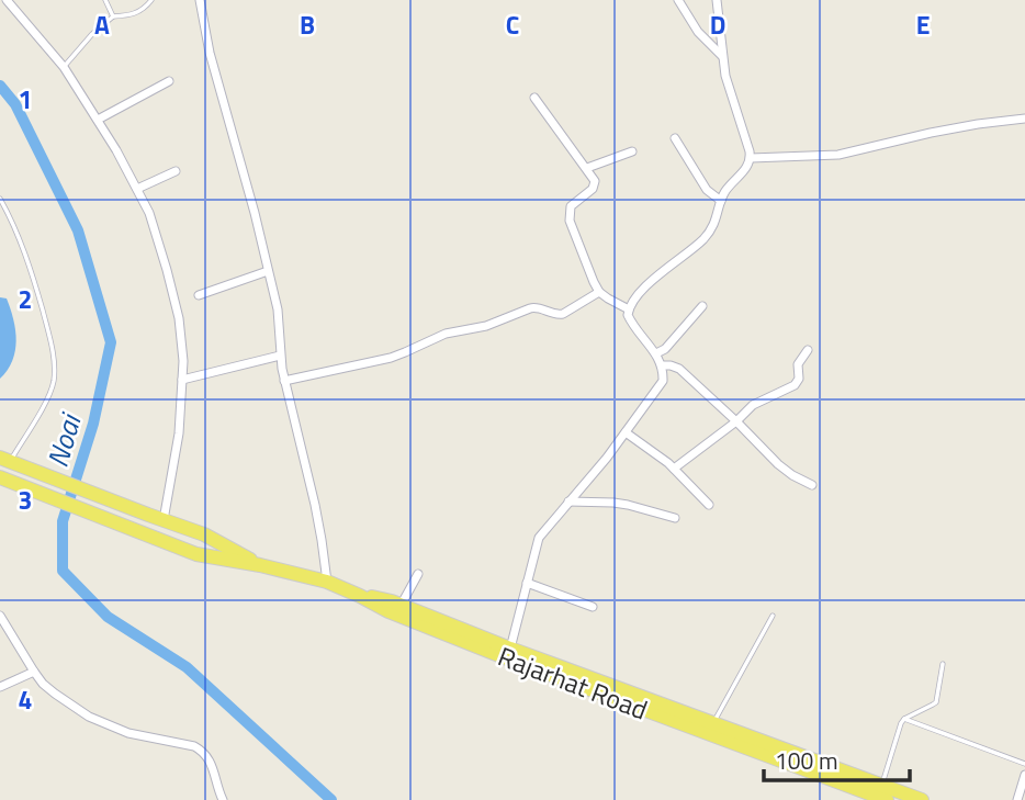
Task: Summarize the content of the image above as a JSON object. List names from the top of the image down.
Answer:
{
  "streets": {
    "main road": ["Rajarhat Road"]
  },
  "water": ["Noai"],
  "scale_bar": "100 m",
  "grid": {
    "columns": [
      "A",
      "B",
      "C",
      "D",
      "E"
    ],
    "rows": [
      "1",
      "2",
      "3",
      "4"
    ]
  }
}
